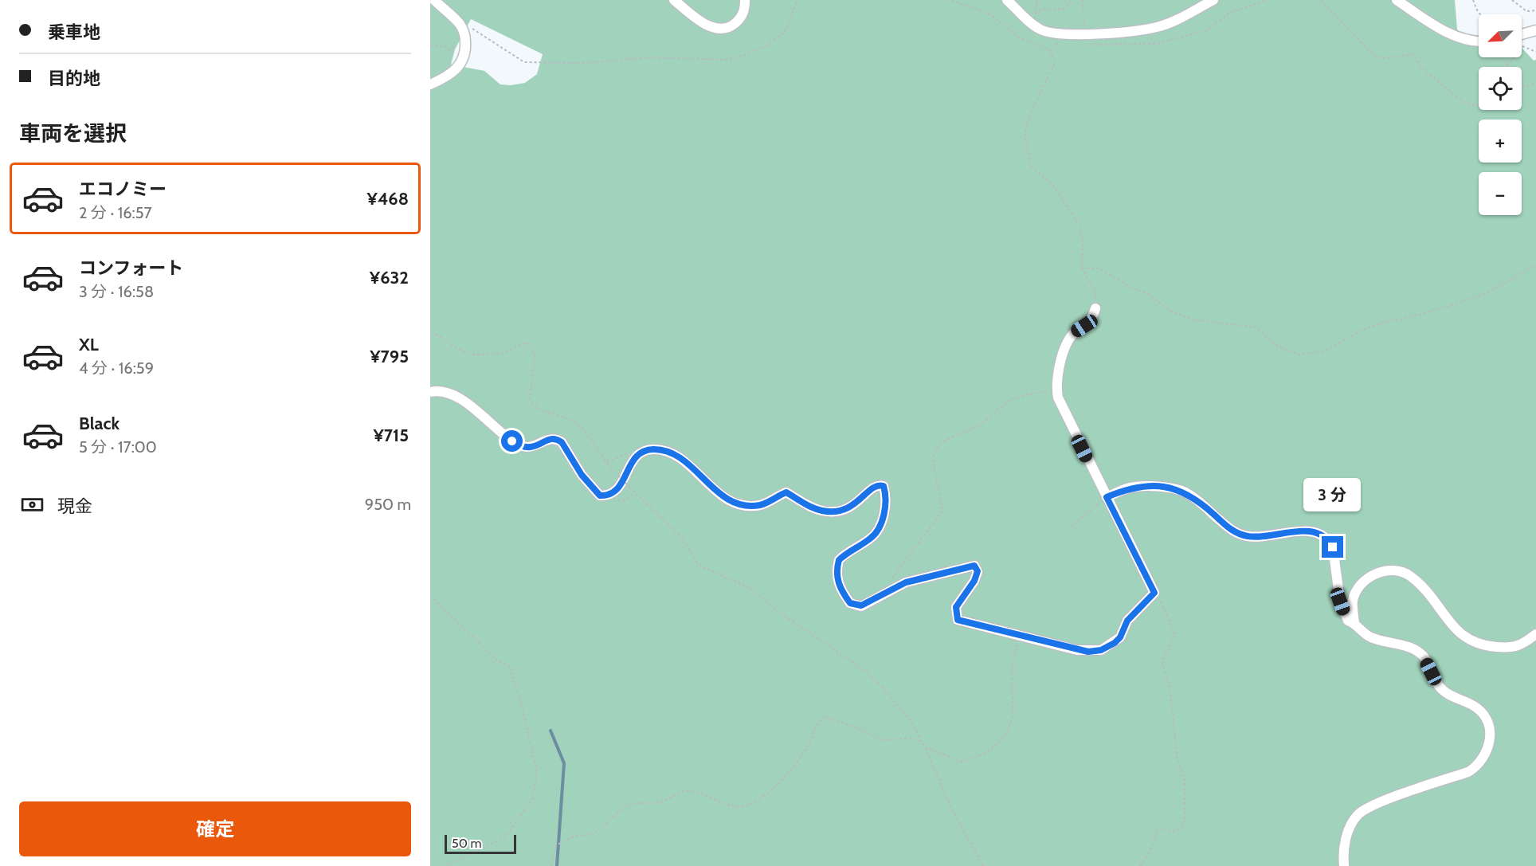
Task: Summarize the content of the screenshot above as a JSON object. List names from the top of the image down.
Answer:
{
  "scale_bar": "50 m",
  "north": "bottom left",
  "page": {
    "banner": ["乗車地", "目的地"],
    "map_buttons": ["+", "−"],
    "heading": "車両を選択",
    "list": [
      {
        "name": "エコノミー",
        "note": "2 分 · 16:57",
        "value": "¥468"
      },
      {
        "name": "コンフォート",
        "note": "3 分 · 16:58",
        "value": "¥632"
      },
      {
        "name": "XL",
        "note": "4 分 · 16:59",
        "value": "¥795"
      },
      {
        "name": "Black",
        "note": "5 分 · 17:00",
        "value": "¥715"
      }
    ],
    "pay": ["現金", "950 m"],
    "bubble": "3 分",
    "buttons": "確定",
    "scale": "50 m"
  }
}
